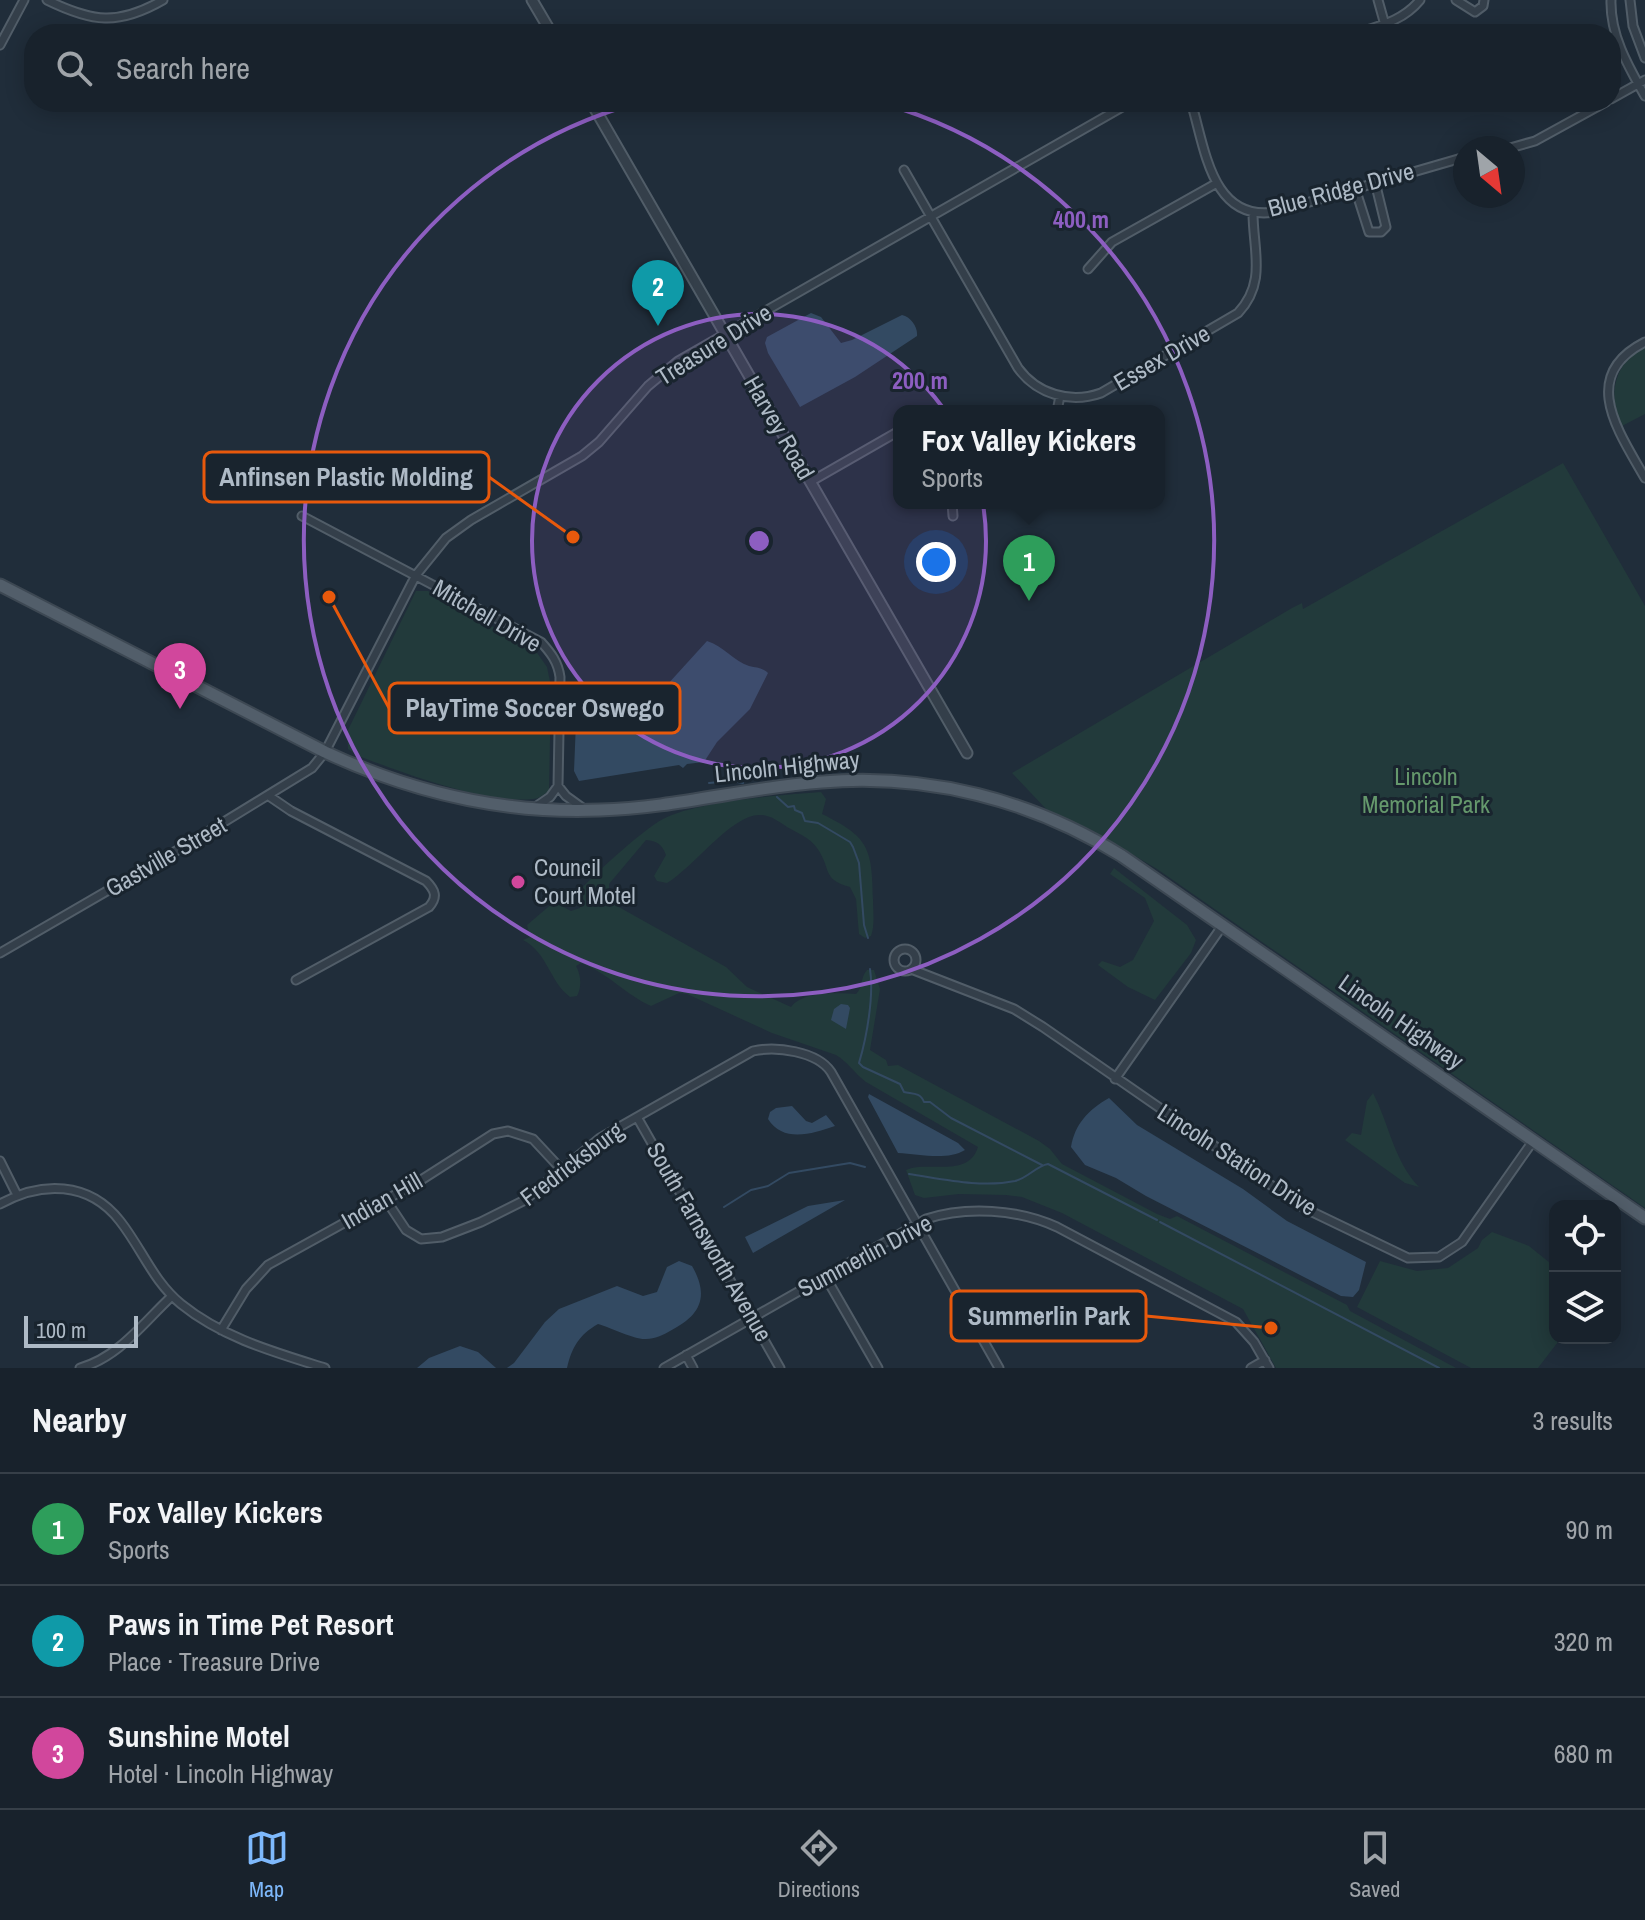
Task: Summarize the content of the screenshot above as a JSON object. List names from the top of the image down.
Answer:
{
  "streets": {
    "main road": ["Lincoln Highway"],
    "street": [
      "Blue Ridge Drive",
      "Treasure Drive",
      "Essex Drive",
      "Harvey Road",
      "Mitchell Drive",
      "Gastville Street",
      "Lincoln Station Drive",
      "Fredricksburg",
      "Indian Hill",
      "South Farnsworth Avenue",
      "Summerlin Drive"
    ]
  },
  "crossings": [
    ["Blue Ridge Drive", "Essex Drive"],
    ["Treasure Drive", "Harvey Road"],
    ["Treasure Drive", "Mitchell Drive"],
    ["Treasure Drive", "Lincoln Highway"],
    ["Treasure Drive", "Gastville Street"],
    ["Lincoln Highway", "Gastville Street"],
    ["Lincoln Highway", "Lincoln Station Drive"],
    ["Fredricksburg", "Indian Hill"],
    ["Fredricksburg", "South Farnsworth Avenue"],
    ["Fredricksburg", "Summerlin Drive"],
    ["South Farnsworth Avenue", "Summerlin Drive"]
  ],
  "parks": ["Lincoln Memorial Park"],
  "places": [
    "Anfinsen Plastic Molding",
    "PlayTime Soccer Oswego",
    "Council Court Motel",
    "Summerlin Park"
  ],
  "scale_bar": "100 m",
  "north": "bottom right",
  "page": {
    "search": "Search here",
    "pins": ["2", "1", "3"],
    "popup": ["Fox Valley Kickers", "Sports"],
    "scale": "100 m",
    "heading": ["Nearby", "3 results"],
    "list": [
      {
        "mark": "1",
        "name": "Fox Valley Kickers",
        "note": "Sports",
        "value": "90 m"
      },
      {
        "mark": "2",
        "name": "Paws in Time Pet Resort",
        "note": "Place · Treasure Drive",
        "value": "320 m"
      },
      {
        "mark": "3",
        "name": "Sunshine Motel",
        "note": "Hotel · Lincoln Highway",
        "value": "680 m"
      }
    ],
    "nav": ["Map", "Directions", "Saved"]
  },
  "rings": ["400 m", "200 m"]
}
